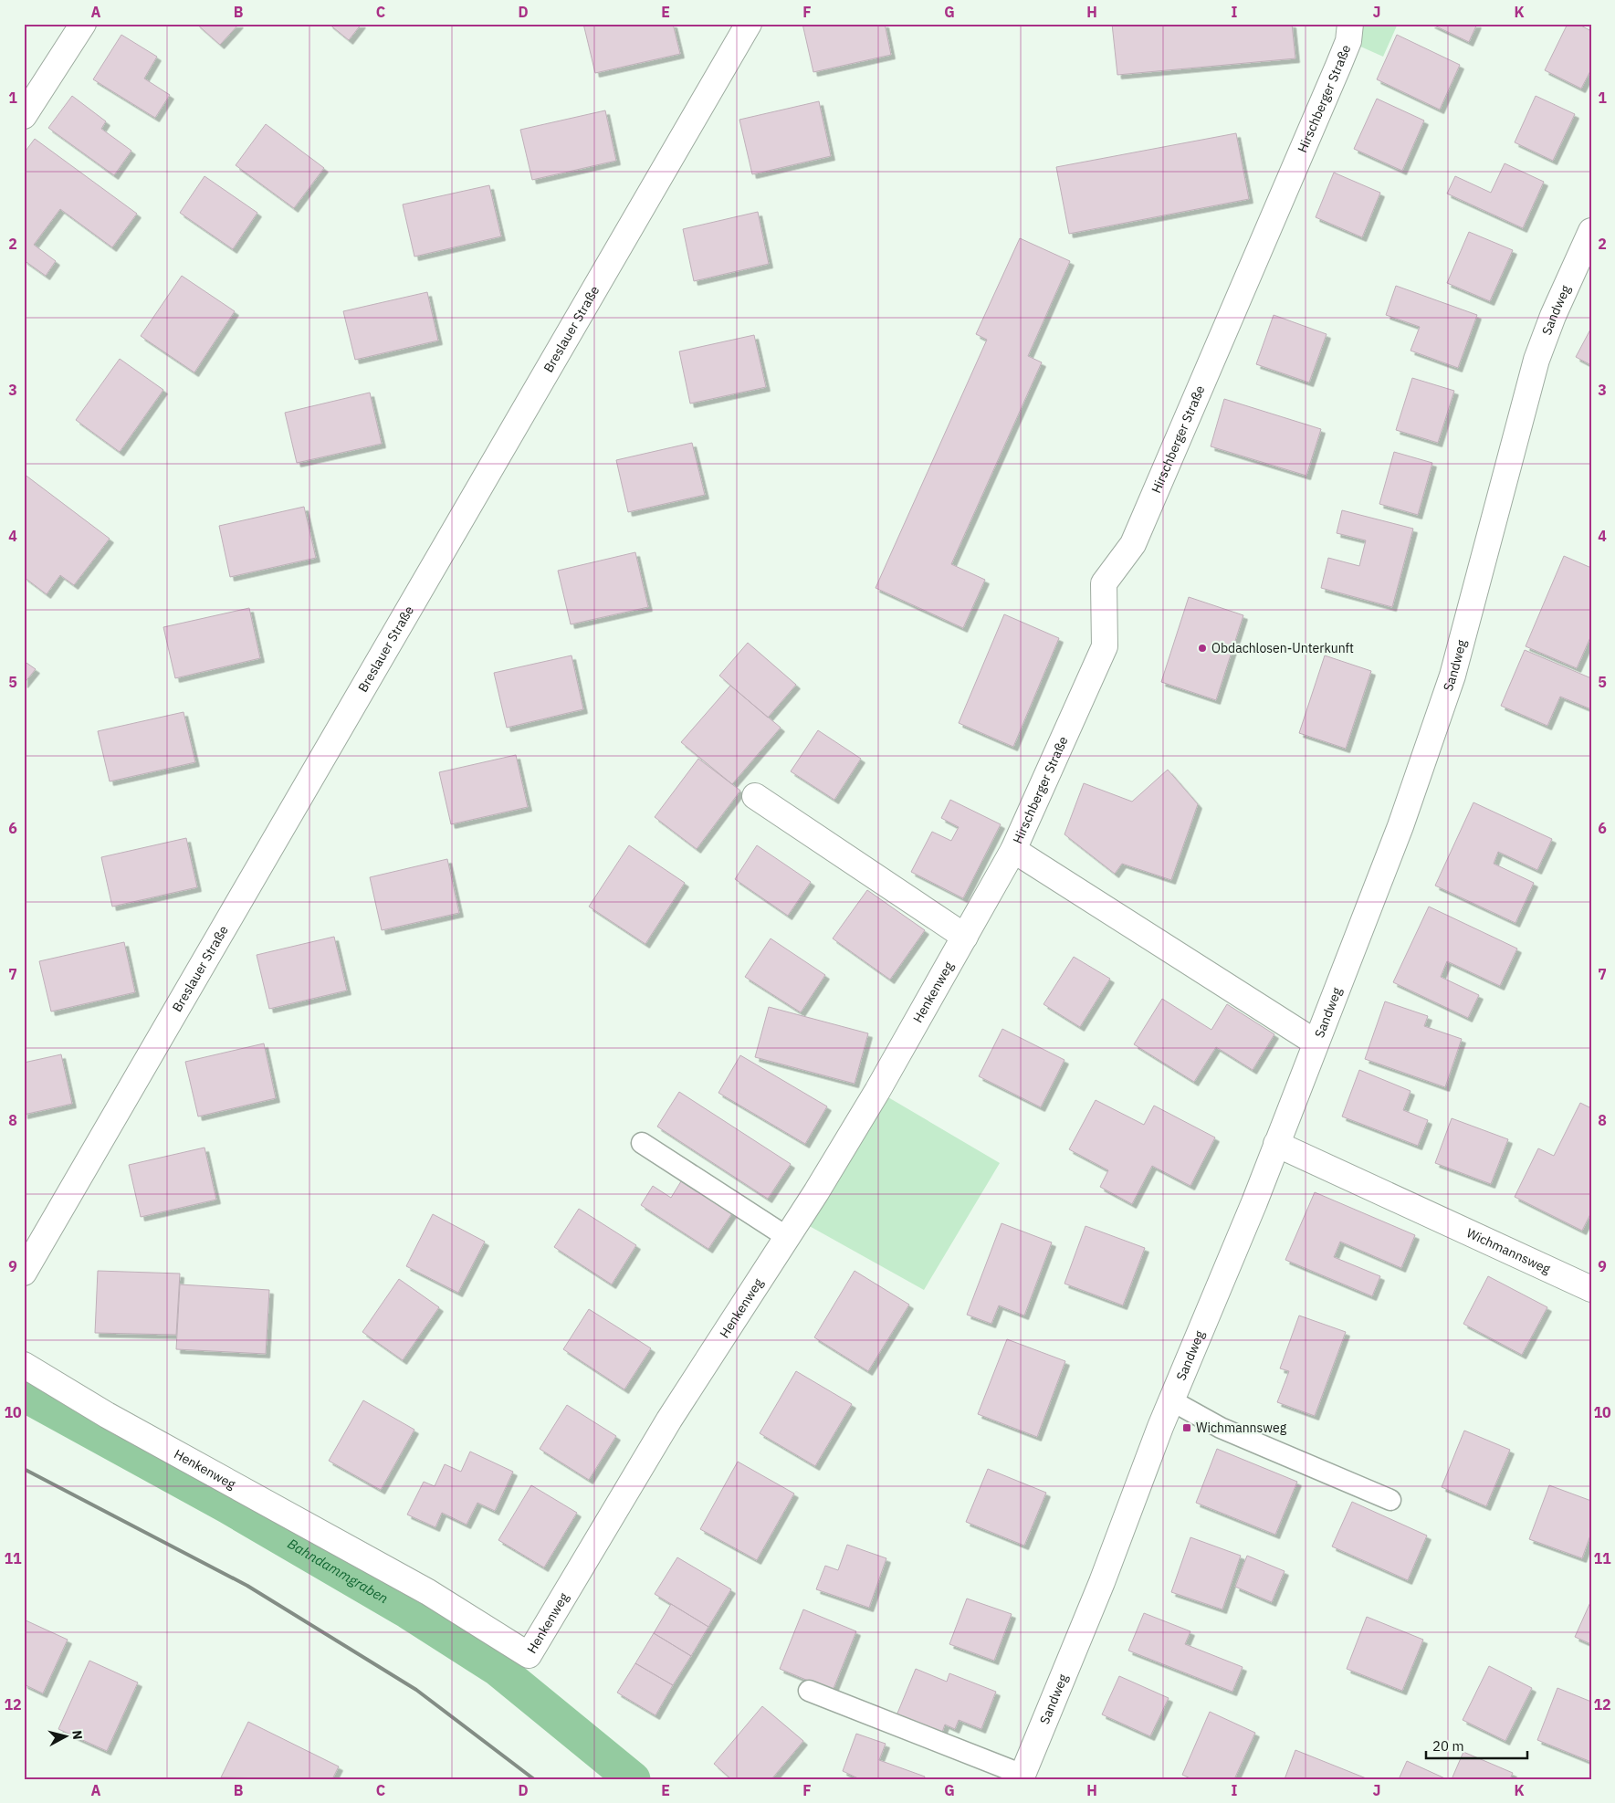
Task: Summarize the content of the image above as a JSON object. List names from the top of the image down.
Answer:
{
  "streets": {
    "street": [
      "Hirschberger Straße",
      "Sandweg",
      "Breslauer Straße",
      "Henkenweg",
      "Wichmannsweg"
    ]
  },
  "crossings": [
    ["Hirschberger Straße", "Henkenweg"],
    ["Sandweg", "Wichmannsweg"]
  ],
  "water": ["Bahndammgraben"],
  "places": {
    "other": ["Obdachlosen-Unterkunft"],
    "transit": ["Wichmannsweg"]
  },
  "scale_bar": "20 m",
  "north": "right",
  "grid": {
    "columns": [
      "A",
      "B",
      "C",
      "D",
      "E",
      "F",
      "G",
      "H",
      "I",
      "J",
      "K"
    ],
    "rows": [
      "1",
      "2",
      "3",
      "4",
      "5",
      "6",
      "7",
      "8",
      "9",
      "10",
      "11",
      "12"
    ]
  }
}
